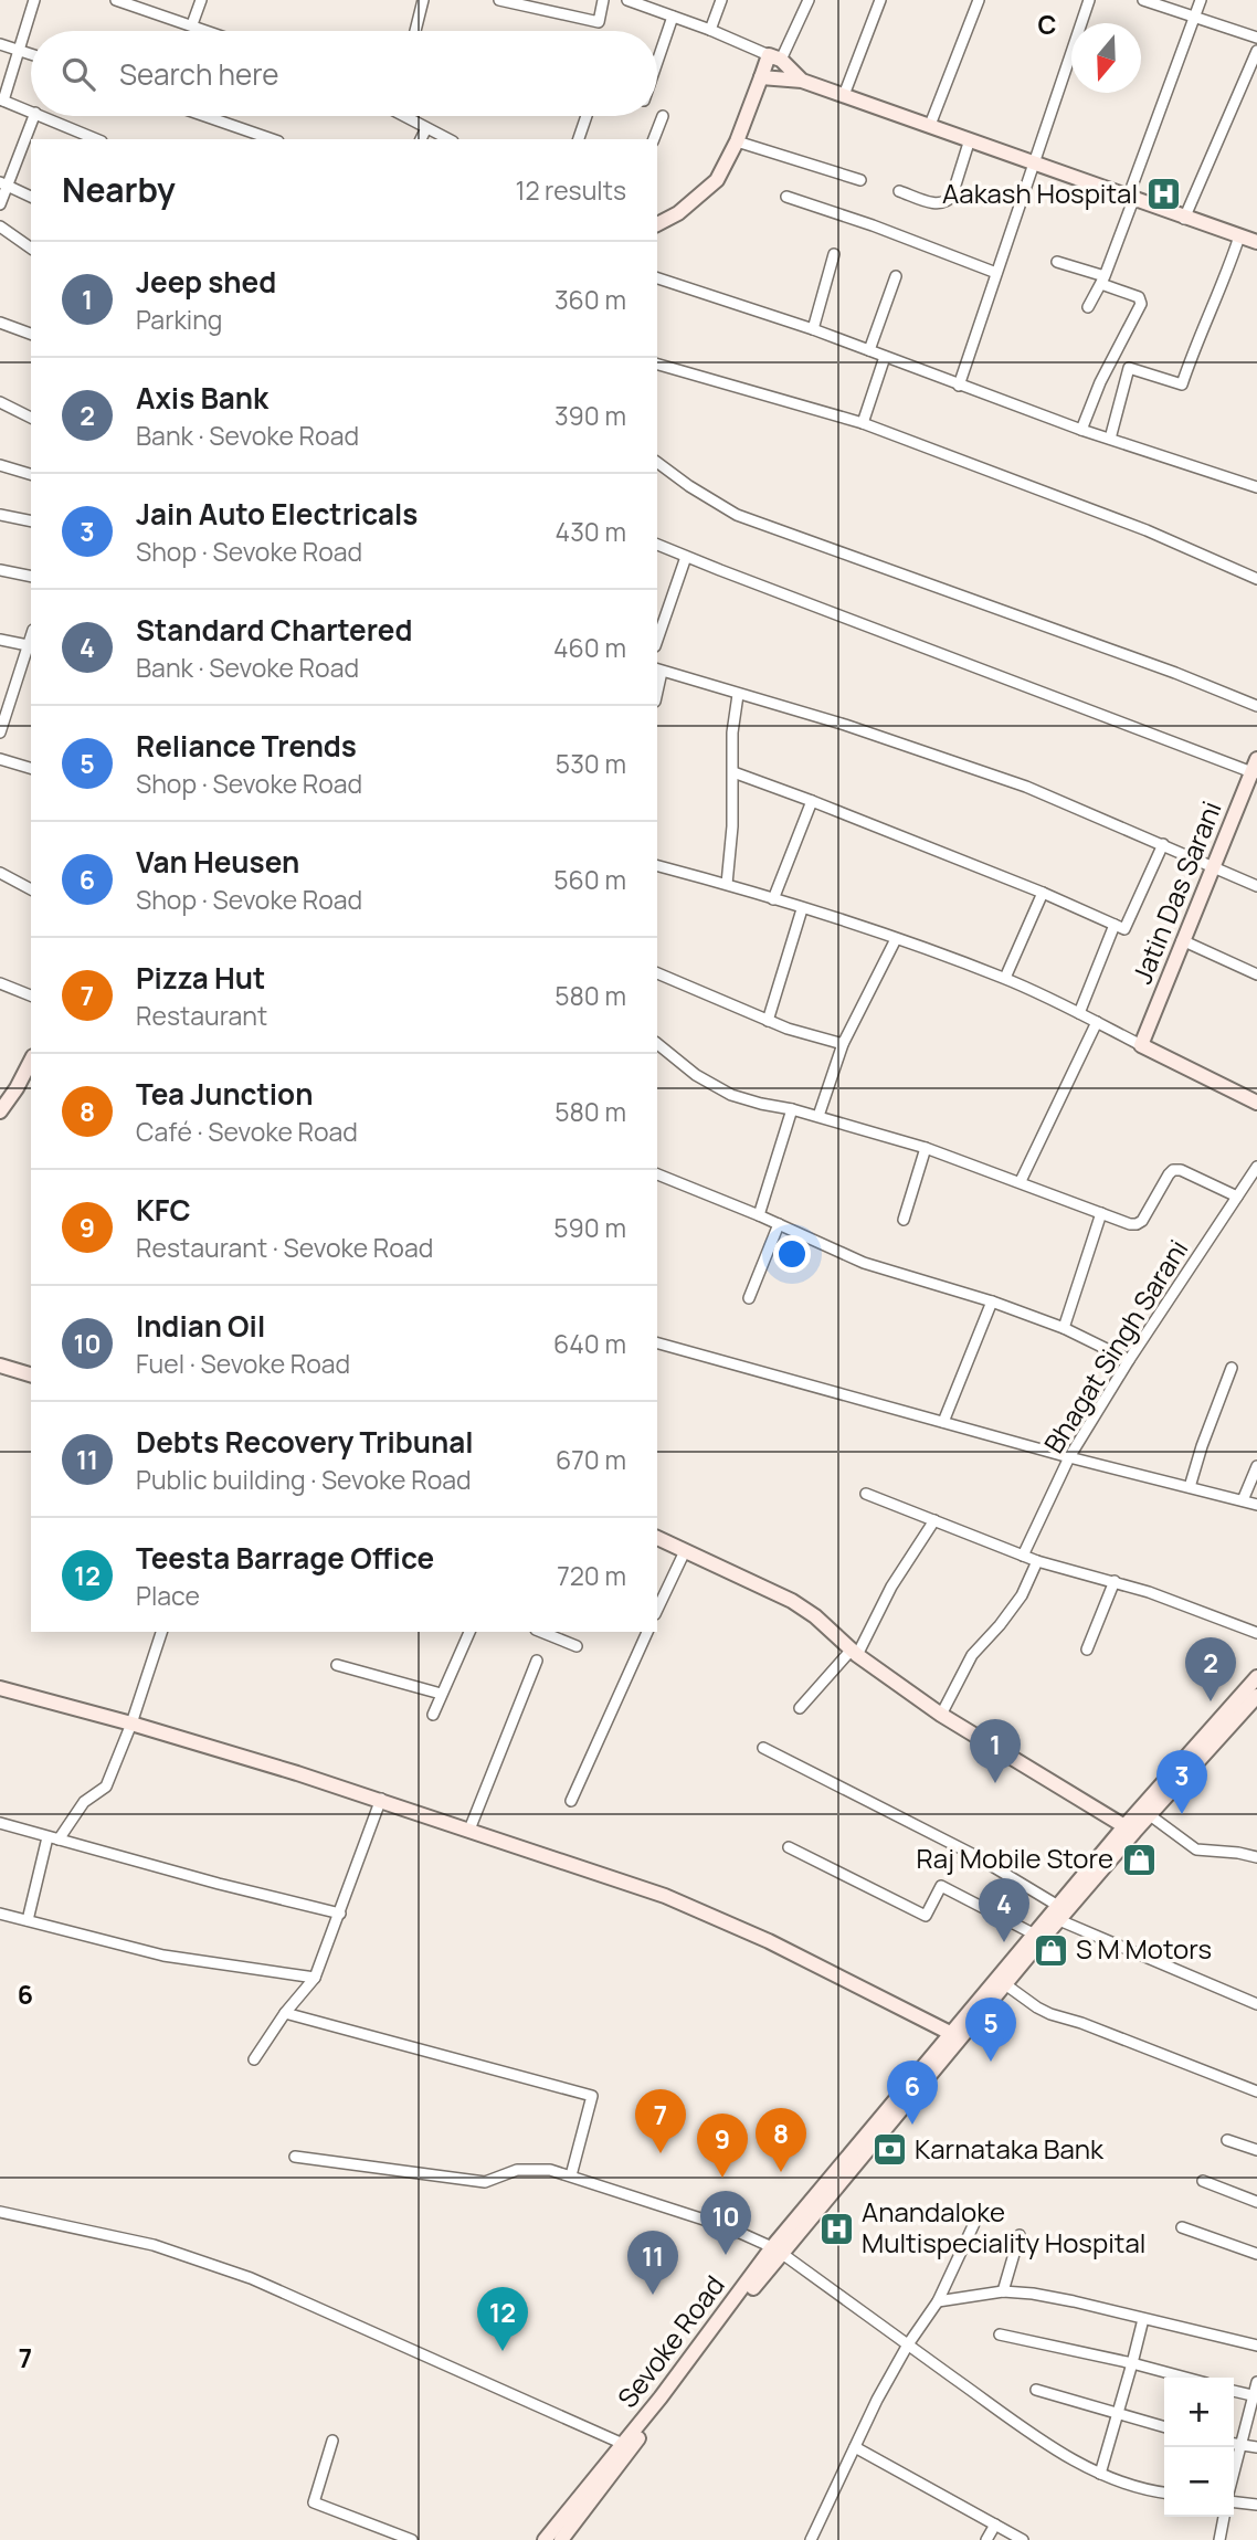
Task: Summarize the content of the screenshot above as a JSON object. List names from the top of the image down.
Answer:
{
  "streets": {
    "street": ["Jatin Das Sarani", "Bhagat Singh Sarani", "Sevoke Road"]
  },
  "places": {
    "hospital": ["Aakash Hospital", "Anandaloke Multispeciality Hospital"],
    "shop": ["Raj Mobile Store", "S M Motors"],
    "bank": ["Karnataka Bank"]
  },
  "north": "bottom",
  "page": {
    "search": "Search here",
    "heading": ["Nearby", "12 results"],
    "list": [
      {
        "mark": "1",
        "name": "Jeep shed",
        "note": "Parking",
        "value": "360 m"
      },
      {
        "mark": "2",
        "name": "Axis Bank",
        "note": "Bank · Sevoke Road",
        "value": "390 m"
      },
      {
        "mark": "3",
        "name": "Jain Auto Electricals",
        "note": "Shop · Sevoke Road",
        "value": "430 m"
      },
      {
        "mark": "4",
        "name": "Standard Chartered",
        "note": "Bank · Sevoke Road",
        "value": "460 m"
      },
      {
        "mark": "5",
        "name": "Reliance Trends",
        "note": "Shop · Sevoke Road",
        "value": "530 m"
      },
      {
        "mark": "6",
        "name": "Van Heusen",
        "note": "Shop · Sevoke Road",
        "value": "560 m"
      },
      {
        "mark": "7",
        "name": "Pizza Hut",
        "note": "Restaurant",
        "value": "580 m"
      },
      {
        "mark": "8",
        "name": "Tea Junction",
        "note": "Café · Sevoke Road",
        "value": "580 m"
      },
      {
        "mark": "9",
        "name": "KFC",
        "note": "Restaurant · Sevoke Road",
        "value": "590 m"
      },
      {
        "mark": "10",
        "name": "Indian Oil",
        "note": "Fuel · Sevoke Road",
        "value": "640 m"
      },
      {
        "mark": "11",
        "name": "Debts Recovery Tribunal",
        "note": "Public building · Sevoke Road",
        "value": "670 m"
      },
      {
        "mark": "12",
        "name": "Teesta Barrage Office",
        "note": "Place",
        "value": "720 m"
      }
    ],
    "pins": [
      "2",
      "1",
      "3",
      "4",
      "5",
      "6",
      "7",
      "8",
      "9",
      "10",
      "11",
      "12"
    ],
    "map_buttons": ["+", "−"]
  },
  "grid": {
    "columns": ["C"],
    "rows": ["6", "7"]
  }
}
